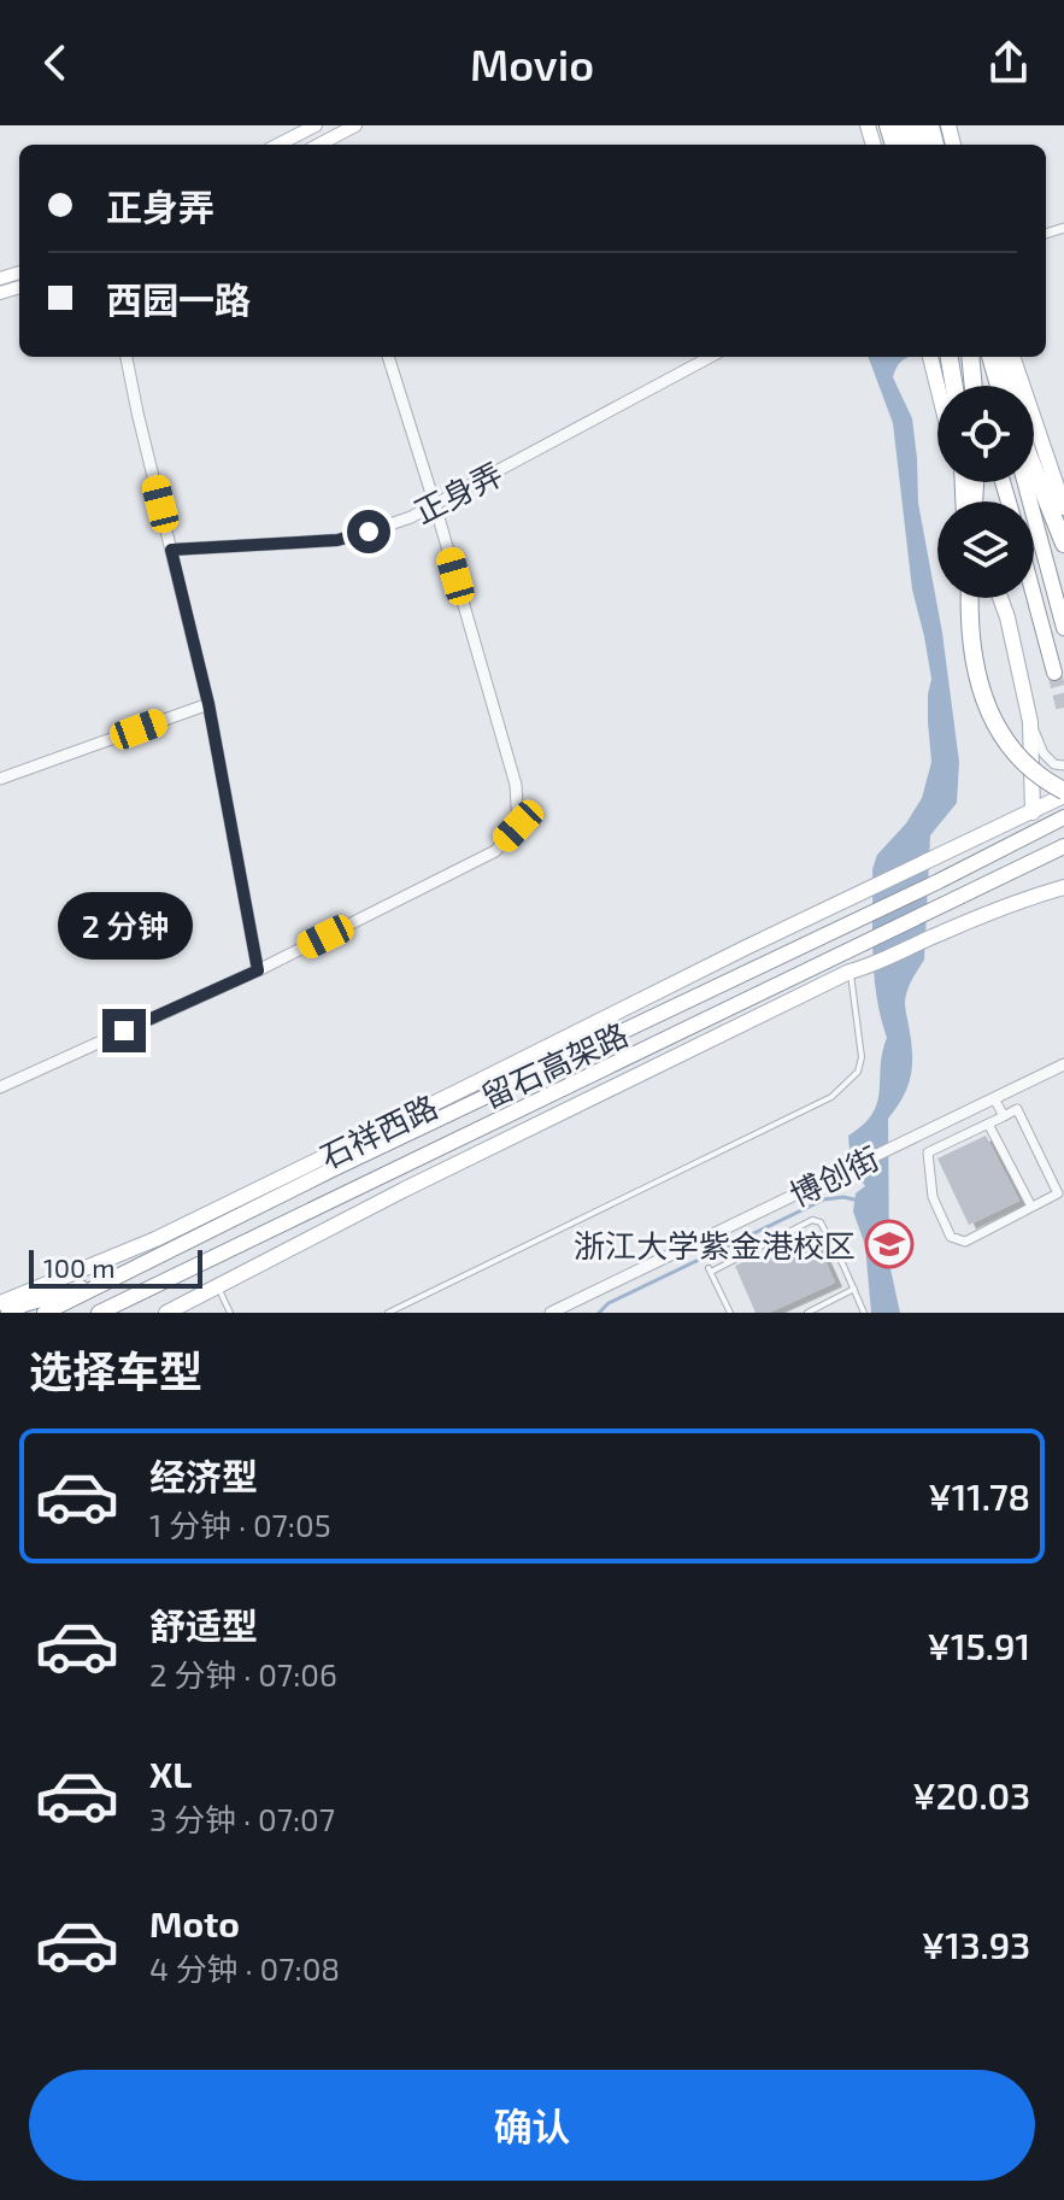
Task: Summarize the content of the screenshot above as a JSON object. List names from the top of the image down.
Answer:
{
  "streets": {
    "main road": ["留石高架路", "石祥西路"],
    "street": ["正身弄", "博创街"]
  },
  "places": {
    "school or university": ["浙江大学紫金港校区"]
  },
  "scale_bar": "100 m",
  "page": {
    "header": "Movio",
    "banner": ["正身弄", "西园一路"],
    "bubble": "2 分钟",
    "scale": "100 m",
    "heading": "选择车型",
    "list": [
      {
        "name": "经济型",
        "note": "1 分钟 · 07:05",
        "value": "¥11.78"
      },
      {
        "name": "舒适型",
        "note": "2 分钟 · 07:06",
        "value": "¥15.91"
      },
      {
        "name": "XL",
        "note": "3 分钟 · 07:07",
        "value": "¥20.03"
      },
      {
        "name": "Moto",
        "note": "4 分钟 · 07:08",
        "value": "¥13.93"
      }
    ],
    "buttons": "确认"
  }
}
